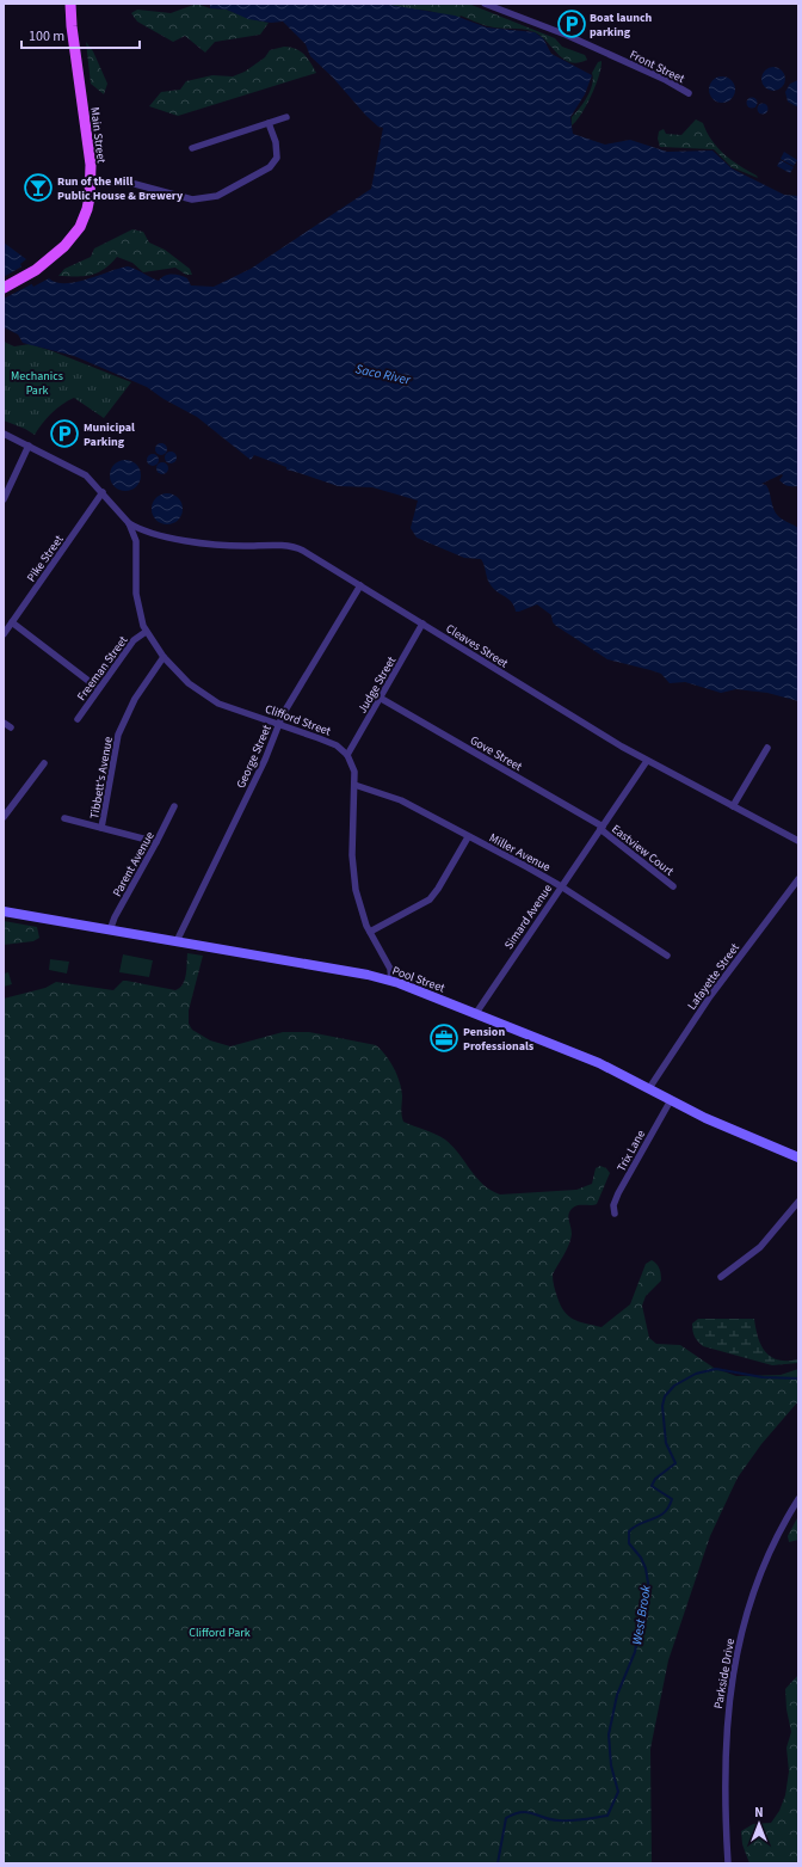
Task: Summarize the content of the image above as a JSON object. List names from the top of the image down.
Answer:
{
  "streets": {
    "main road": ["Main Street", "Pool Street"],
    "street": [
      "Front Street",
      "Pike Street",
      "Cleaves Street",
      "Freeman Street",
      "Judge Street",
      "Clifford Street",
      "Gove Street",
      "George Street",
      "Tibbett's Avenue",
      "Eastview Court",
      "Miller Avenue",
      "Parent Avenue",
      "Simard Avenue",
      "Lafayette Street",
      "Trix Lane",
      "Parkside Drive"
    ]
  },
  "crossings": [
    ["Cleaves Street", "Judge Street"],
    ["Cleaves Street", "Clifford Street"],
    ["Cleaves Street", "George Street"],
    ["Cleaves Street", "Simard Avenue"],
    ["Freeman Street", "Clifford Street"],
    ["Judge Street", "Clifford Street"],
    ["Judge Street", "Gove Street"],
    ["Clifford Street", "George Street"],
    ["Clifford Street", "Tibbett's Avenue"],
    ["Gove Street", "Eastview Court"],
    ["Gove Street", "Simard Avenue"],
    ["George Street", "Pool Street"],
    ["Eastview Court", "Simard Avenue"],
    ["Miller Avenue", "Simard Avenue"],
    ["Parent Avenue", "Pool Street"],
    ["Simard Avenue", "Pool Street"],
    ["Lafayette Street", "Pool Street"],
    ["Pool Street", "Trix Lane"]
  ],
  "water": ["Saco River", "West Brook"],
  "parks": ["Mechanics Park", "Clifford Park"],
  "places": {
    "parking": ["Boat launch parking", "Municipal Parking"],
    "bar": ["Run of the Mill Public House & Brewery"],
    "office": ["Pension Professionals"]
  },
  "scale_bar": "100 m",
  "north": "top"
}
